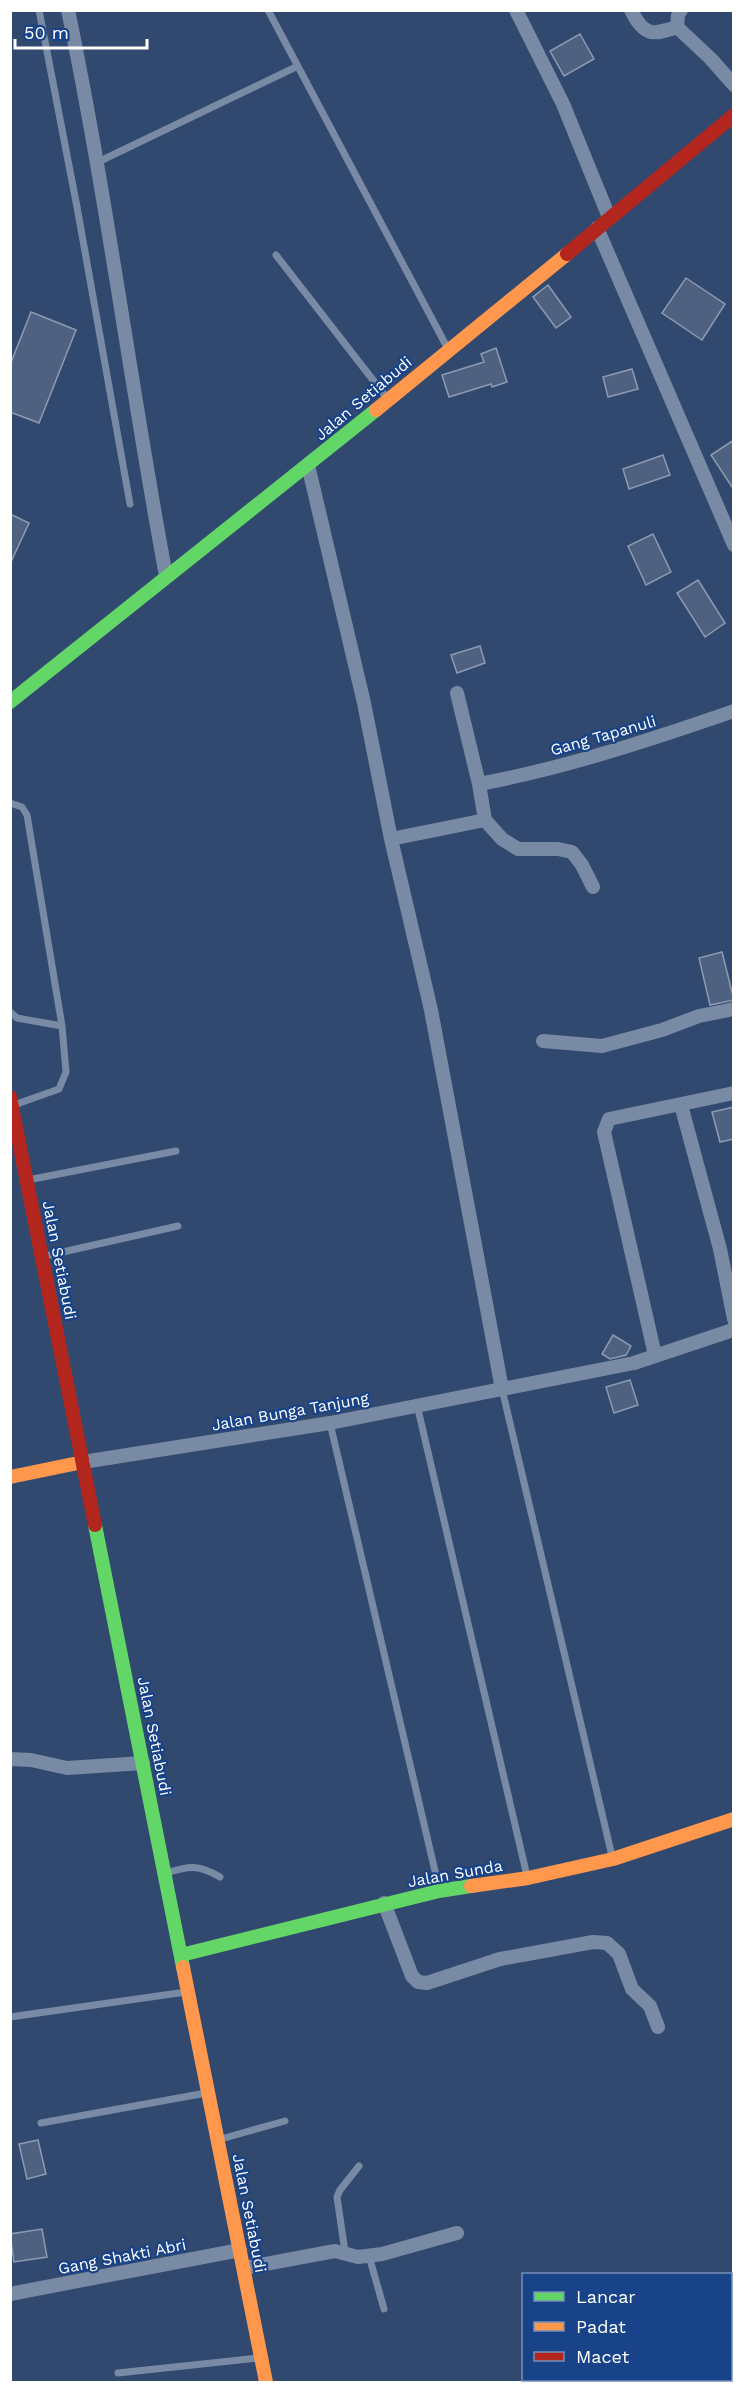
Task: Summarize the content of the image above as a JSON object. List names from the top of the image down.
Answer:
{
  "streets": {
    "street": [
      "Jalan Setiabudi",
      "Gang Tapanuli",
      "Jalan Bunga Tanjung",
      "Jalan Sunda",
      "Gang Shakti Abri"
    ]
  },
  "crossings": [
    ["Jalan Setiabudi", "Jalan Bunga Tanjung"],
    ["Jalan Setiabudi", "Jalan Sunda"],
    ["Jalan Setiabudi", "Gang Shakti Abri"]
  ],
  "legend": ["Lancar", "Padat", "Macet"],
  "scale_bar": "50 m"
}
